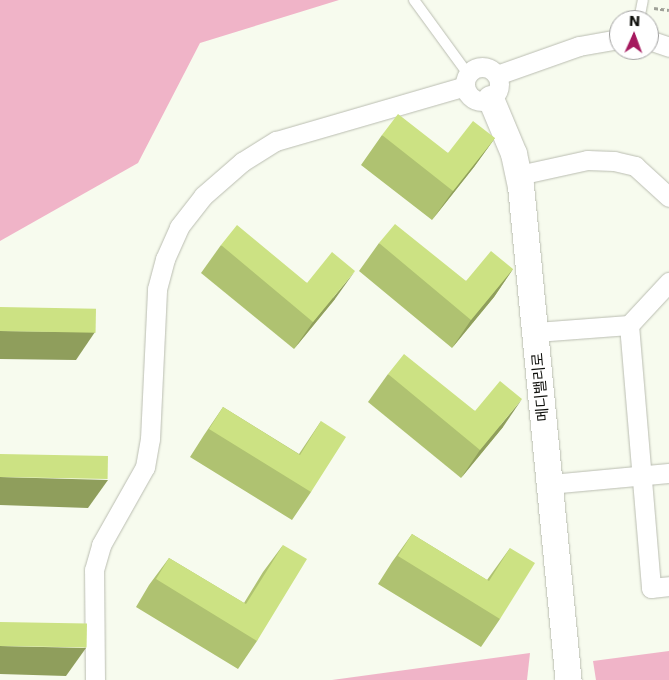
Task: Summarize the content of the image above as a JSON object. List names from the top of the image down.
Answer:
{
  "streets": {
    "street": ["메디밸리로"]
  },
  "north": "top"
}
